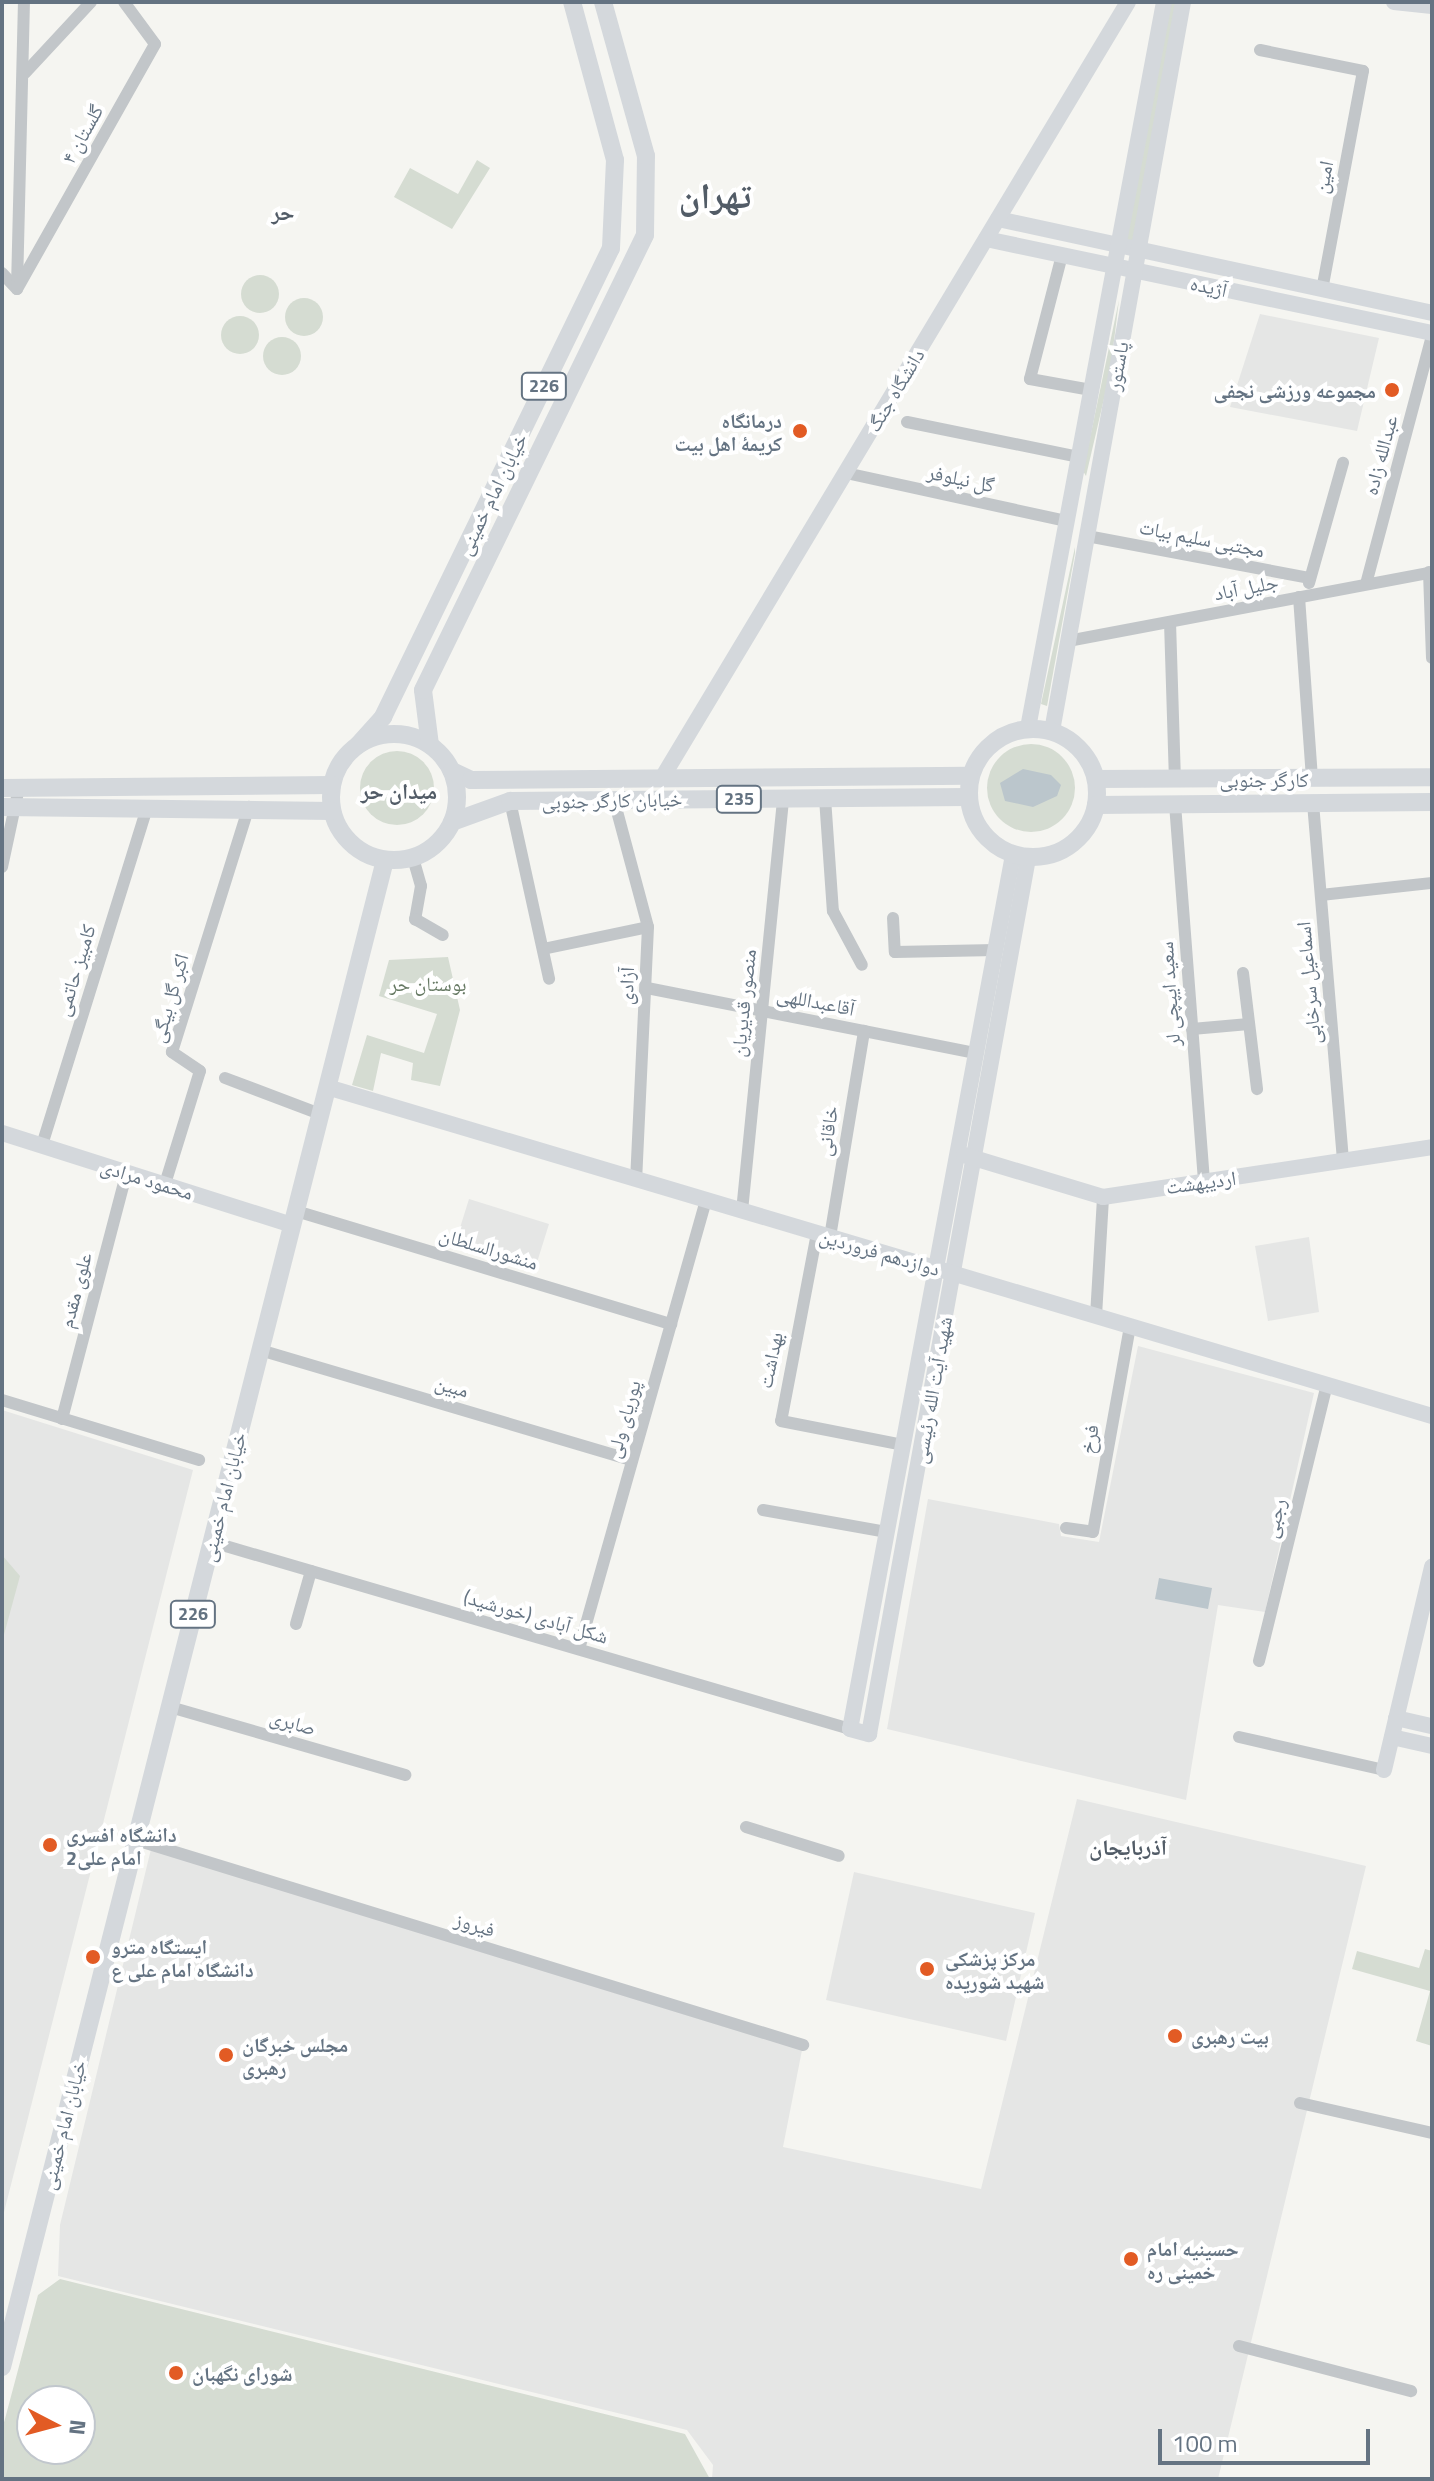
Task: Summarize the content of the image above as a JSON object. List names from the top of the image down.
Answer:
{
  "streets": {
    "main road": [
      "آژیده",
      "پاستور",
      "226",
      "دانشگاه جنگ",
      "خیابان امام خمینی",
      "کارگر جنوبی",
      "235",
      "خیابان کارگر جنوبی",
      "محمود مرادی",
      "اردیبهشت",
      "دوازدهم فروردین",
      "شهید آیت الله رئیسی"
    ],
    "street": [
      "گلستان ۴",
      "امین",
      "عبدالله زاده",
      "گل نیلوفر",
      "مجتبی سلیم بیات",
      "جلیل آباد",
      "کامبیز حاتمی",
      "اسماعیل سرخابی",
      "آزادی",
      "سعید ایپچی لر",
      "اکبر گل بیگی",
      "آقاعبداللهی",
      "منصور قدیریان",
      "خاقانی",
      "منشورالسلطان",
      "علوی مقدم",
      "بهداشت",
      "مبین",
      "پوریای ولی",
      "فرخ",
      "رجبی",
      "شکل آبادی (خورشید)",
      "صابری",
      "فیروز"
    ]
  },
  "crossings": [
    ["امین", "آژیده"],
    ["آژیده", "پاستور"],
    ["آژیده", "دانشگاه جنگ"],
    ["آژیده", "عبدالله زاده"],
    ["پاستور", "گل نیلوفر"],
    ["پاستور", "مجتبی سلیم بیات"],
    ["پاستور", "جلیل آباد"],
    ["پاستور", "کارگر جنوبی"],
    ["پاستور", "خیابان کارگر جنوبی"],
    ["پاستور", "شهید آیت الله رئیسی"],
    ["دانشگاه جنگ", "گل نیلوفر"],
    ["دانشگاه جنگ", "خیابان کارگر جنوبی"],
    ["عبدالله زاده", "جلیل آباد"],
    ["خیابان امام خمینی", "خیابان کارگر جنوبی"],
    ["خیابان امام خمینی", "محمود مرادی"],
    ["خیابان امام خمینی", "منشورالسلطان"],
    ["خیابان امام خمینی", "دوازدهم فروردین"],
    ["خیابان امام خمینی", "مبین"],
    ["خیابان امام خمینی", "شکل آبادی (خورشید)"],
    ["خیابان امام خمینی", "صابری"],
    ["خیابان امام خمینی", "فیروز"],
    ["کارگر جنوبی", "خیابان کارگر جنوبی"],
    ["کارگر جنوبی", "اسماعیل سرخابی"],
    ["کارگر جنوبی", "سعید ایپچی لر"],
    ["کارگر جنوبی", "شهید آیت الله رئیسی"],
    ["خیابان کارگر جنوبی", "آزادی"],
    ["خیابان کارگر جنوبی", "منصور قدیریان"],
    ["خیابان کارگر جنوبی", "شهید آیت الله رئیسی"],
    ["کامبیز حاتمی", "محمود مرادی"],
    ["اسماعیل سرخابی", "اردیبهشت"],
    ["آزادی", "آقاعبداللهی"],
    ["آزادی", "دوازدهم فروردین"],
    ["سعید ایپچی لر", "اردیبهشت"],
    ["اکبر گل بیگی", "محمود مرادی"],
    ["آقاعبداللهی", "منصور قدیریان"],
    ["آقاعبداللهی", "خاقانی"],
    ["آقاعبداللهی", "شهید آیت الله رئیسی"],
    ["منصور قدیریان", "دوازدهم فروردین"],
    ["خاقانی", "دوازدهم فروردین"],
    ["خاقانی", "بهداشت"],
    ["محمود مرادی", "منشورالسلطان"],
    ["محمود مرادی", "علوی مقدم"],
    ["اردیبهشت", "شهید آیت الله رئیسی"],
    ["منشورالسلطان", "پوریای ولی"],
    ["دوازدهم فروردین", "بهداشت"],
    ["دوازدهم فروردین", "شهید آیت الله رئیسی"],
    ["دوازدهم فروردین", "پوریای ولی"],
    ["دوازدهم فروردین", "فرخ"],
    ["دوازدهم فروردین", "رجبی"],
    ["بهداشت", "شهید آیت الله رئیسی"],
    ["مبین", "پوریای ولی"],
    ["شهید آیت الله رئیسی", "شکل آبادی (خورشید)"],
    ["پوریای ولی", "شکل آبادی (خورشید)"]
  ],
  "districts": [
    "تهران",
    "حر",
    "میدان حر",
    "آذربایجان"
  ],
  "parks": ["بوستان حر"],
  "places": [
    "مجموعه ورزشی نجفی",
    "درمانگاه کریمهٔ اهل بیت",
    "دانشگاه افسری امام علی2",
    "ایستگاه مترو دانشگاه امام علی ع",
    "مرکز پزشکی شهید شوریده",
    "بیت رهبری",
    "مجلس خبرگان رهبری",
    "حسینیه امام خمینی ره",
    "شورای نگهبان"
  ],
  "scale_bar": "100 m",
  "north": "right"
}
